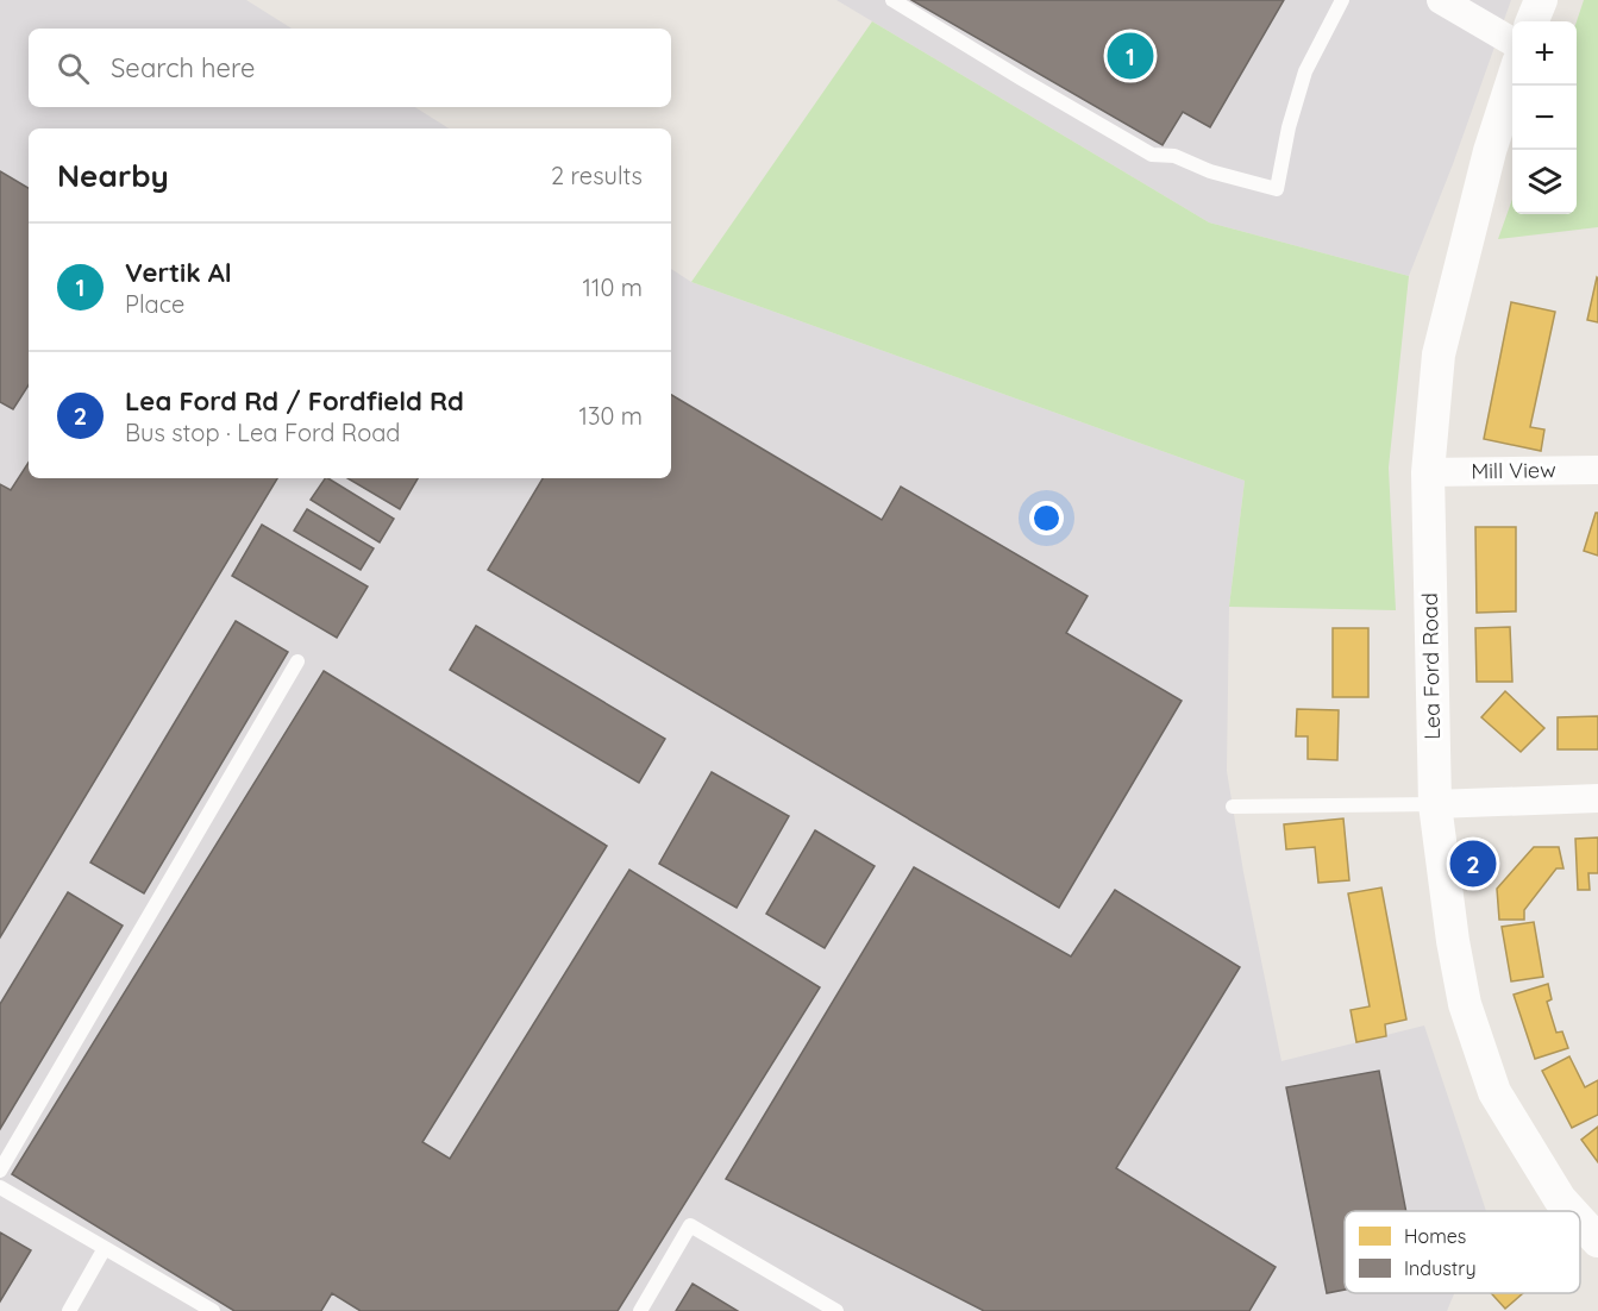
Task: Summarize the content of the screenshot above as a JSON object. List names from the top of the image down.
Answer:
{
  "streets": {
    "street": ["Mill View", "Lea Ford Road"]
  },
  "crossings": [
    ["Mill View", "Lea Ford Road"]
  ],
  "legend": ["Homes", "Industry"],
  "page": {
    "map_buttons": ["+", "−"],
    "search": "Search here",
    "pins": ["1", "2"],
    "heading": ["Nearby", "2 results"],
    "list": [
      {
        "mark": "1",
        "name": "Vertik Al",
        "note": "Place",
        "value": "110 m"
      },
      {
        "mark": "2",
        "name": "Lea Ford Rd / Fordfield Rd",
        "note": "Bus stop · Lea Ford Road",
        "value": "130 m"
      }
    ]
  }
}
